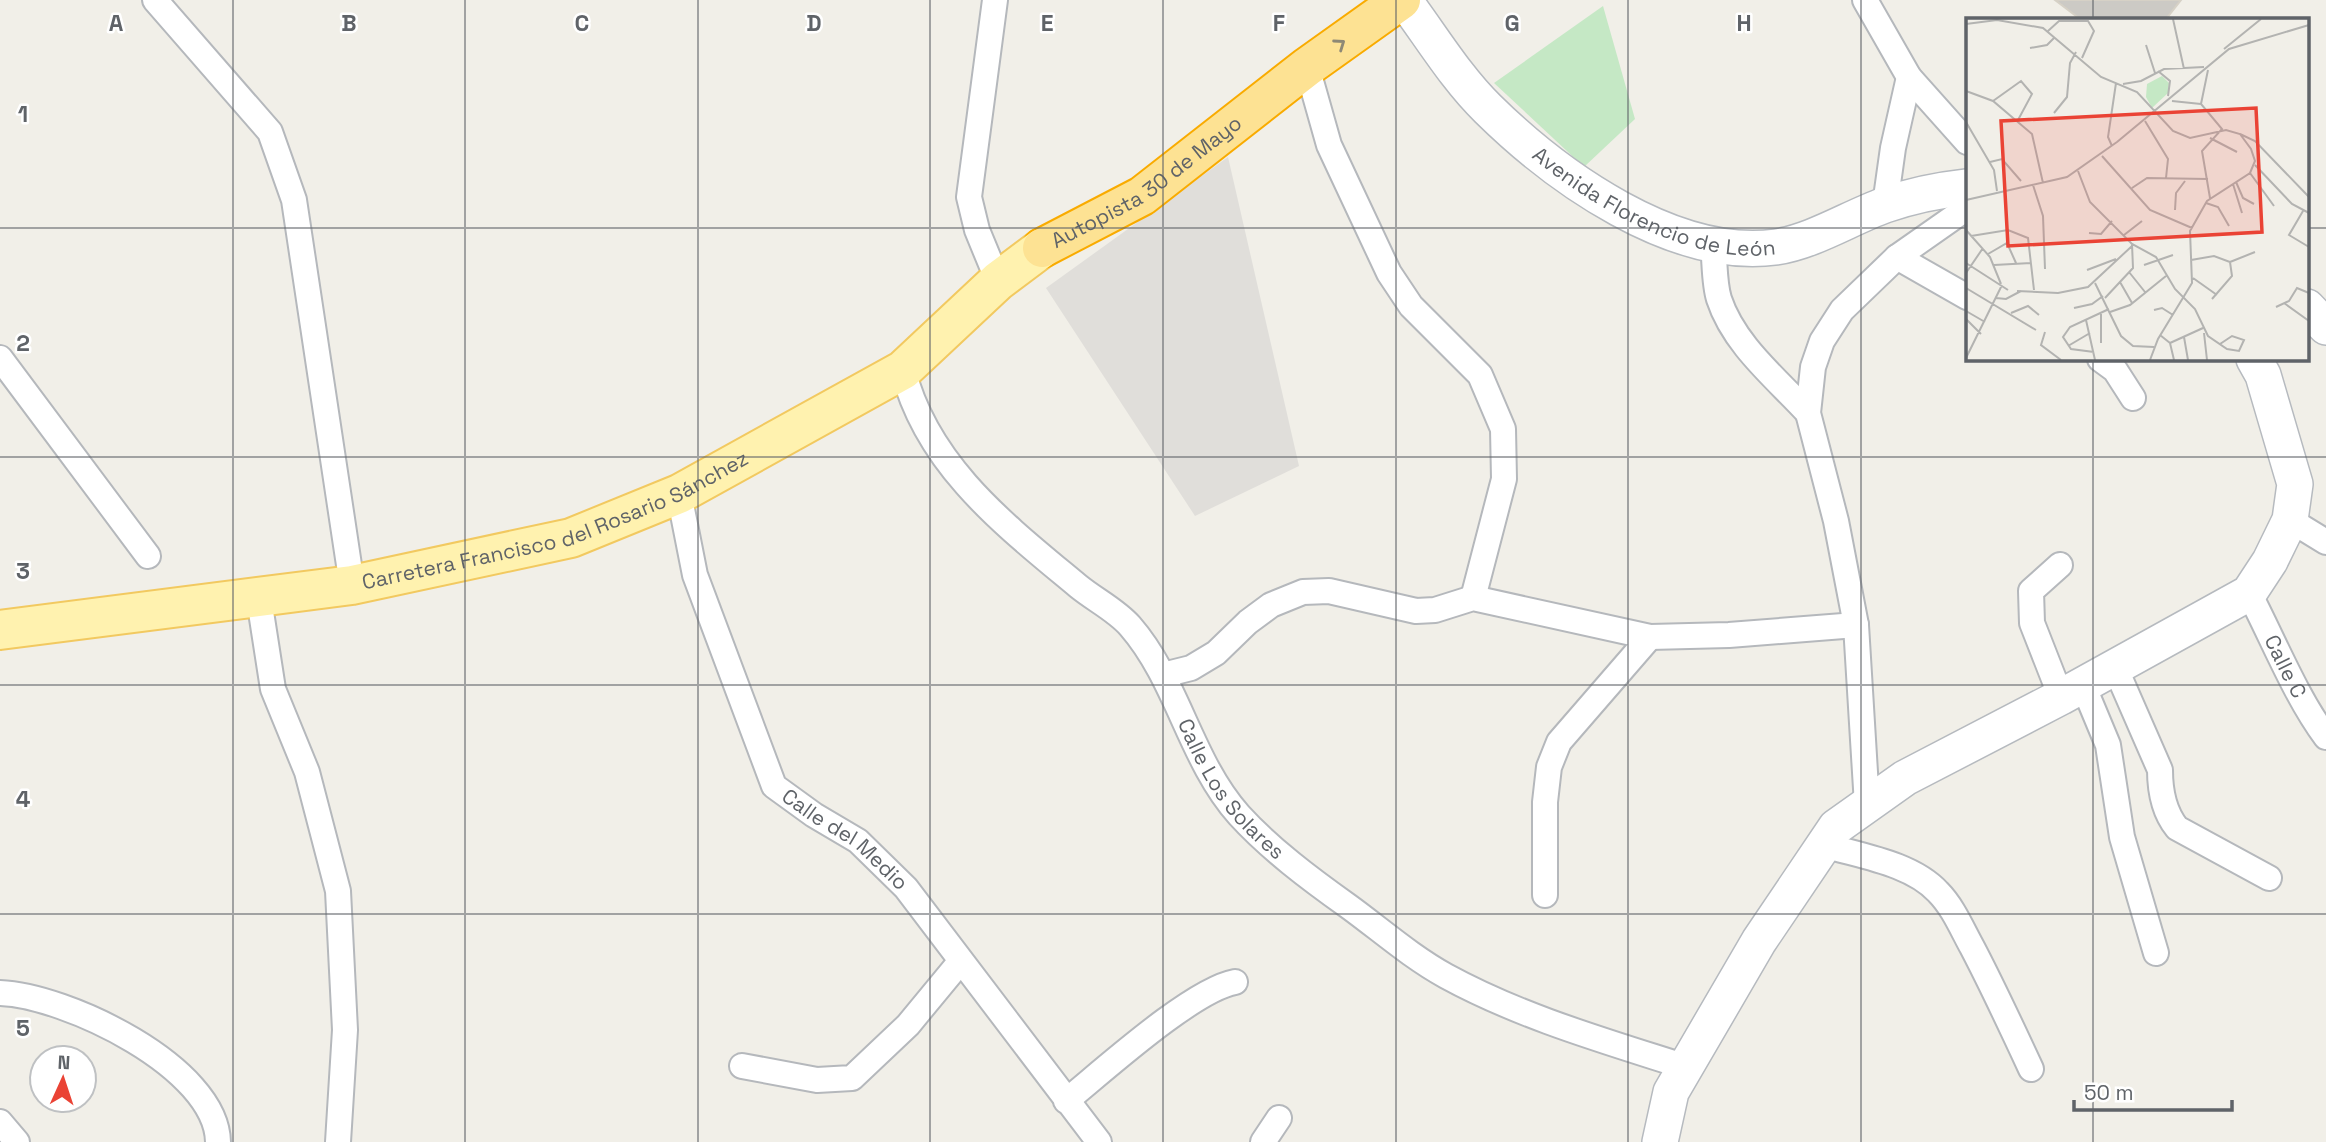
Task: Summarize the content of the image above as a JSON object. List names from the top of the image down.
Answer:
{
  "streets": {
    "highway": ["Autopista 30 de Mayo"],
    "main road": ["Avenida Florencio de León", "Carretera Francisco del Rosario Sánchez"],
    "street": ["Calle C", "Calle Los Solares", "Calle del Medio"]
  },
  "crossings": [
    ["Autopista 30 de Mayo", "Avenida Florencio de León"],
    ["Autopista 30 de Mayo", "Carretera Francisco del Rosario Sánchez"],
    ["Carretera Francisco del Rosario Sánchez", "Calle Los Solares"],
    ["Carretera Francisco del Rosario Sánchez", "Calle del Medio"]
  ],
  "scale_bar": "50 m",
  "north": "top",
  "grid": {
    "columns": [
      "A",
      "B",
      "C",
      "D",
      "E",
      "F",
      "G",
      "H"
    ],
    "rows": [
      "1",
      "2",
      "3",
      "4",
      "5"
    ]
  }
}
